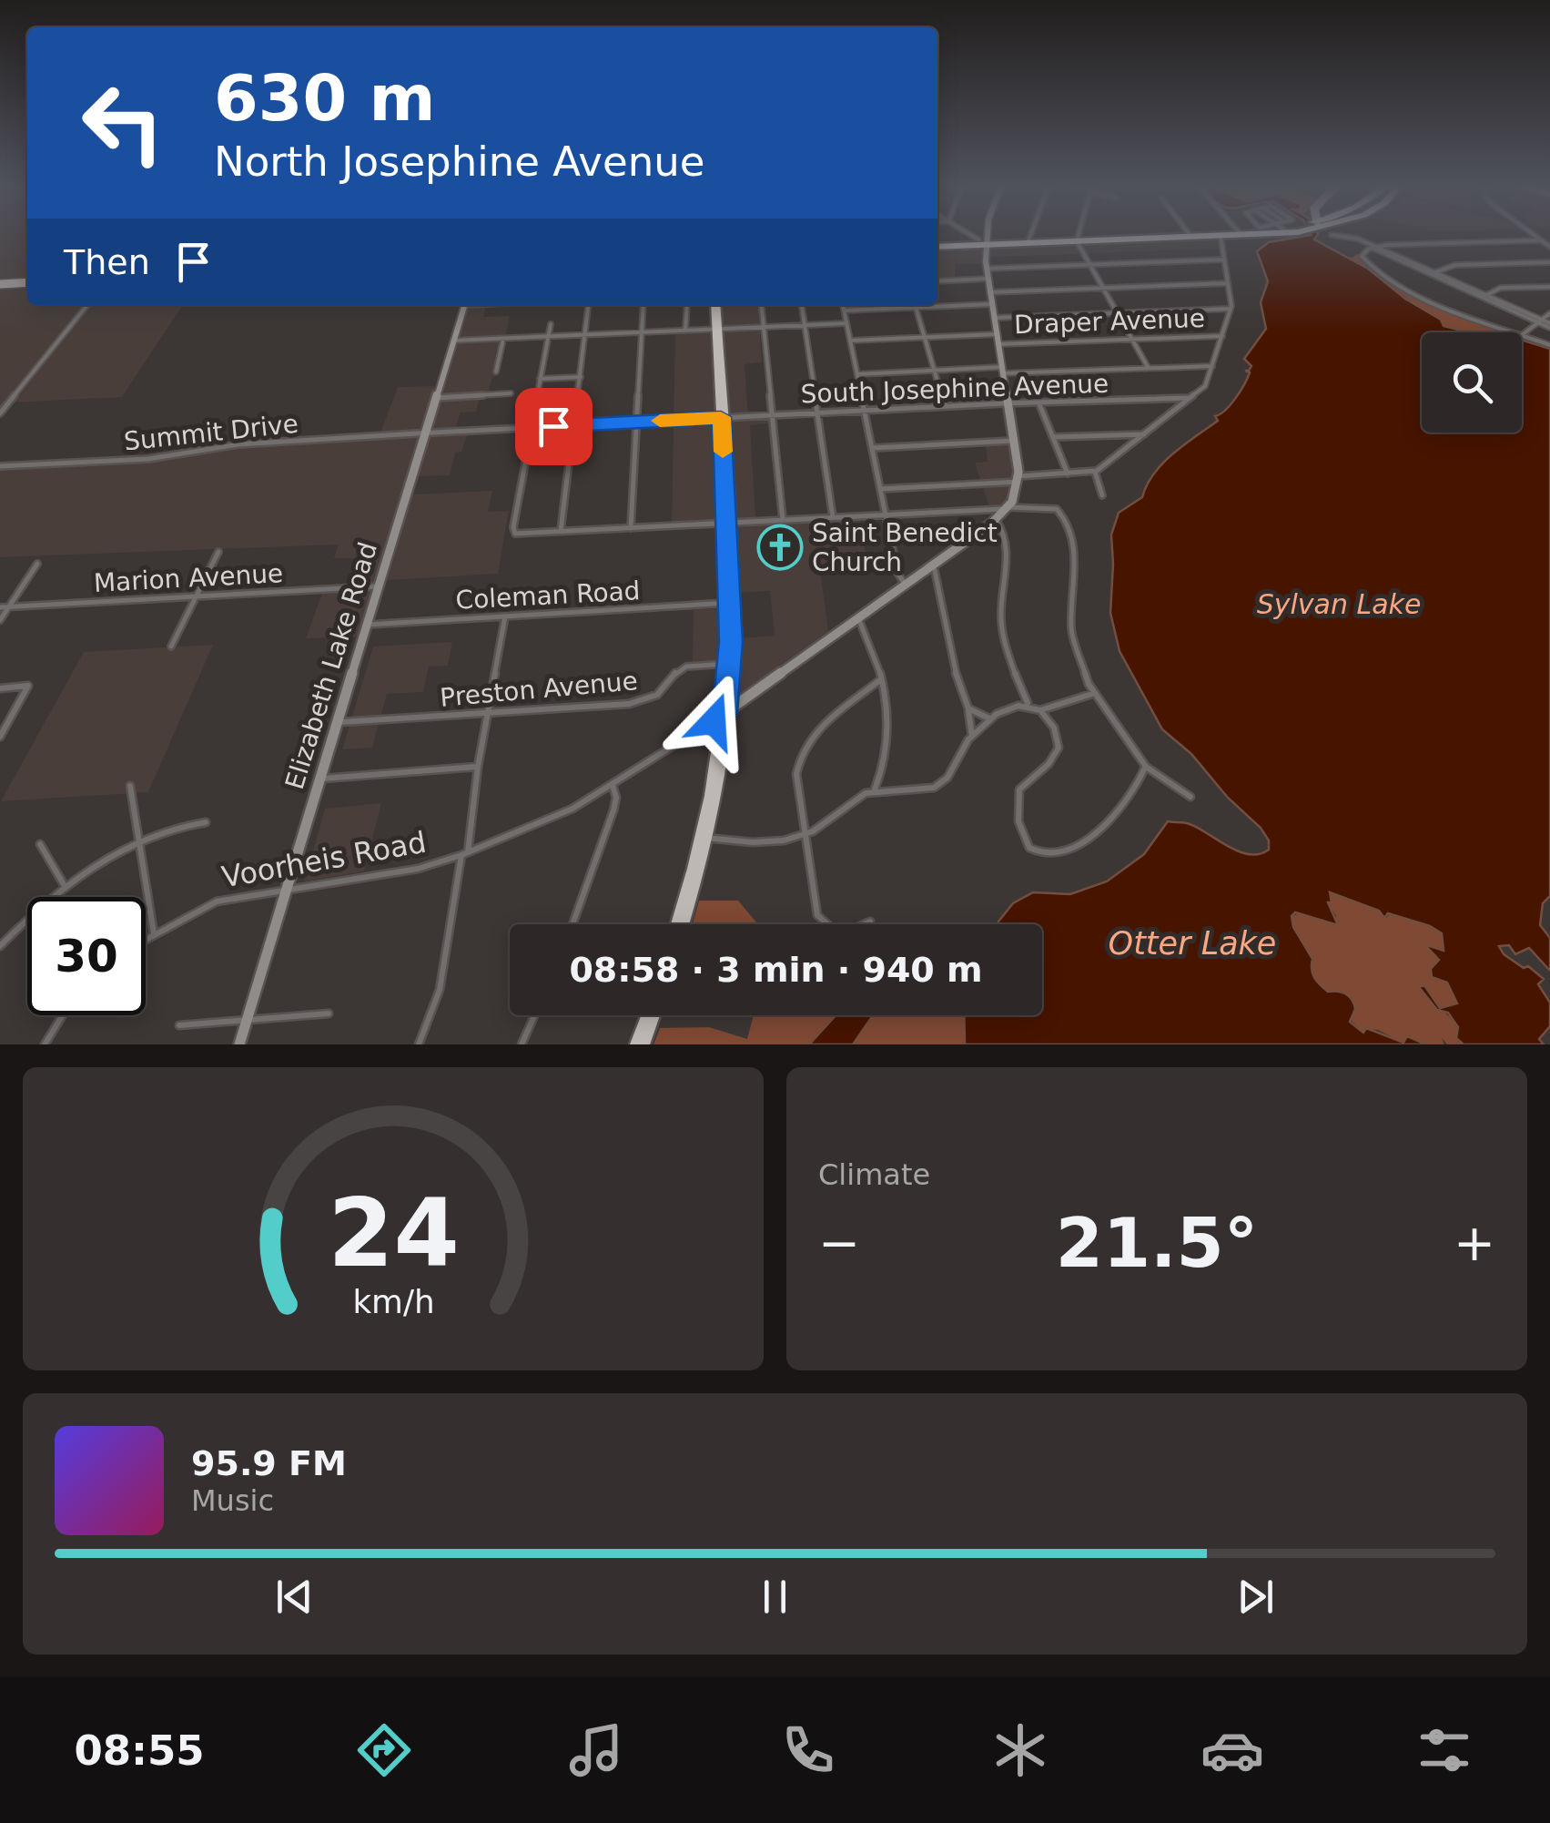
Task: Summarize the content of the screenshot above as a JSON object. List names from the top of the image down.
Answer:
{
  "streets": {
    "main road": ["Elizabeth Lake Road"],
    "street": [
      "Draper Avenue",
      "South Josephine Avenue",
      "Summit Drive",
      "Marion Avenue",
      "Coleman Road",
      "Preston Avenue",
      "Voorheis Road"
    ]
  },
  "crossings": [
    ["South Josephine Avenue", "Summit Drive"],
    ["Summit Drive", "Elizabeth Lake Road"],
    ["Marion Avenue", "Elizabeth Lake Road"],
    ["Coleman Road", "Elizabeth Lake Road"],
    ["Elizabeth Lake Road", "Preston Avenue"],
    ["Elizabeth Lake Road", "Voorheis Road"]
  ],
  "water": ["Sylvan Lake", "Otter Lake"],
  "places": {
    "church": ["Saint Benedict Church"]
  },
  "page": {
    "turn": ["630 m", "North Josephine Avenue"],
    "then": "Then",
    "limit": "30",
    "trip": "08:58 · 3 min · 940 m",
    "tile": "Climate",
    "heat": ["−", "21.5°", "+"],
    "song": ["95.9 FM", "Music"],
    "tabs": "08:55",
    "gauge": ["24", "km/h"]
  }
}
